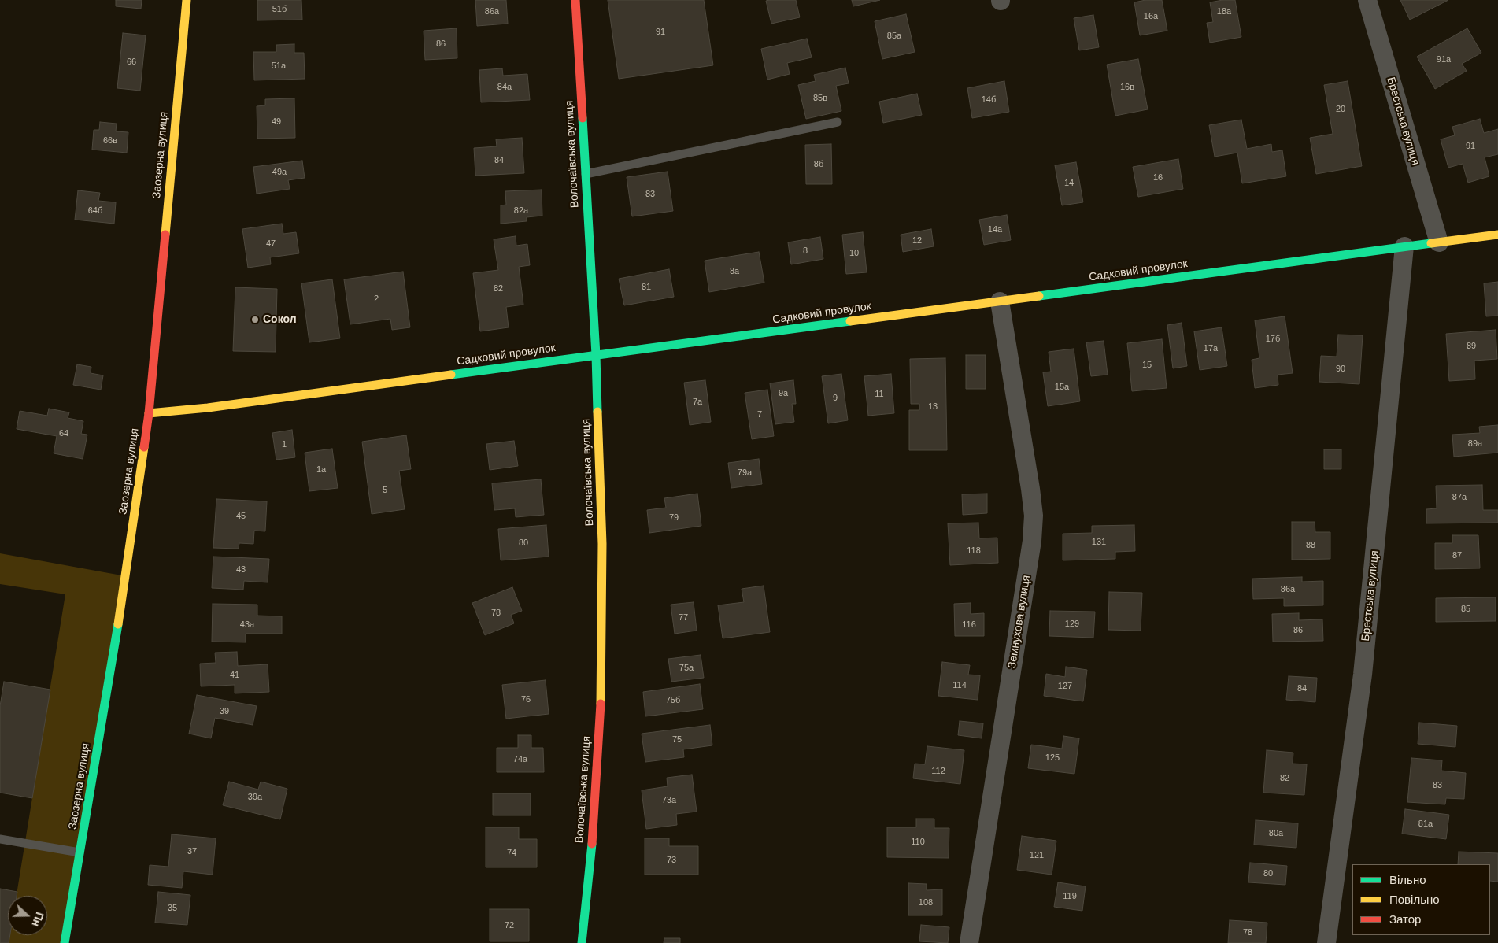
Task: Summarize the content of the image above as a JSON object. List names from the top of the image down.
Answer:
{
  "streets": {
    "street": [
      "Брестська вулиця",
      "Волочаївська вулиця",
      "Заозерна вулиця",
      "Садковий провулок",
      "Земнухова вулиця"
    ]
  },
  "crossings": [
    ["Брестська вулиця", "Садковий провулок"],
    ["Волочаївська вулиця", "Садковий провулок"],
    ["Заозерна вулиця", "Садковий провулок"],
    ["Садковий провулок", "Земнухова вулиця"]
  ],
  "places": ["Сокол"],
  "house_numbers": [
    "51б",
    "86а",
    "18а",
    "16а",
    "91",
    "85а",
    "86",
    "91а",
    "66",
    "51а",
    "84а",
    "16в",
    "85в",
    "14б",
    "20",
    "49",
    "66в",
    "91",
    "84",
    "8б",
    "49а",
    "16",
    "14",
    "83",
    "64б",
    "82а",
    "14а",
    "12",
    "47",
    "8",
    "10",
    "8а",
    "81",
    "82",
    "2",
    "17б",
    "89",
    "17а",
    "15",
    "90",
    "15а",
    "9а",
    "11",
    "9",
    "7а",
    "13",
    "7",
    "64",
    "89а",
    "1",
    "1а",
    "79а",
    "5",
    "87а",
    "45",
    "79",
    "131",
    "80",
    "88",
    "118",
    "87",
    "43",
    "86а",
    "85",
    "78",
    "77",
    "129",
    "43а",
    "116",
    "86",
    "75а",
    "41",
    "114",
    "127",
    "84",
    "76",
    "75б",
    "39",
    "75",
    "125",
    "74а",
    "112",
    "82",
    "83",
    "39а",
    "73а",
    "81а",
    "80а",
    "110",
    "37",
    "74",
    "121",
    "73",
    "80",
    "119",
    "108",
    "35",
    "72",
    "78"
  ],
  "legend": ["Вільно", "Повільно", "Затор"],
  "north": "right"
}
